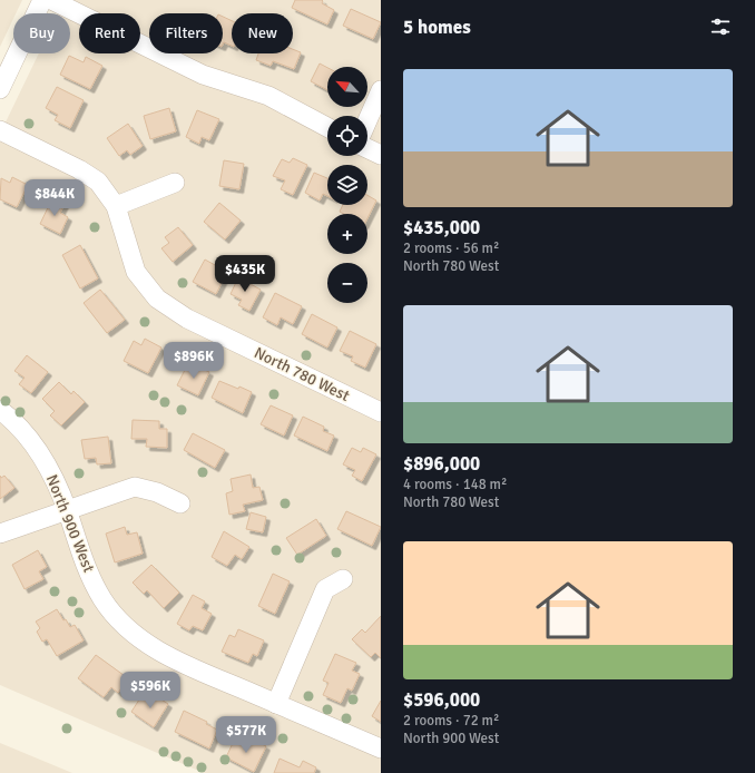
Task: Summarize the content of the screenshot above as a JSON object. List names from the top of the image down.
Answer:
{
  "streets": {
    "street": ["North 780 West", "North 900 West"]
  },
  "north": "top left",
  "page": {
    "heading": "5 homes",
    "chip": [
      "Buy",
      "Rent",
      "Filters",
      "New"
    ],
    "list": [
      {
        "name": "$435,000",
        "note": "2 rooms · 56 m² · North 780 West"
      },
      {
        "name": "$896,000",
        "note": "4 rooms · 148 m² · North 780 West"
      },
      {
        "name": "$596,000",
        "note": "2 rooms · 72 m² · North 900 West"
      }
    ],
    "map_buttons": ["+", "−"],
    "price": [
      "$844K",
      "$435K",
      "$896K",
      "$596K",
      "$577K"
    ]
  }
}
